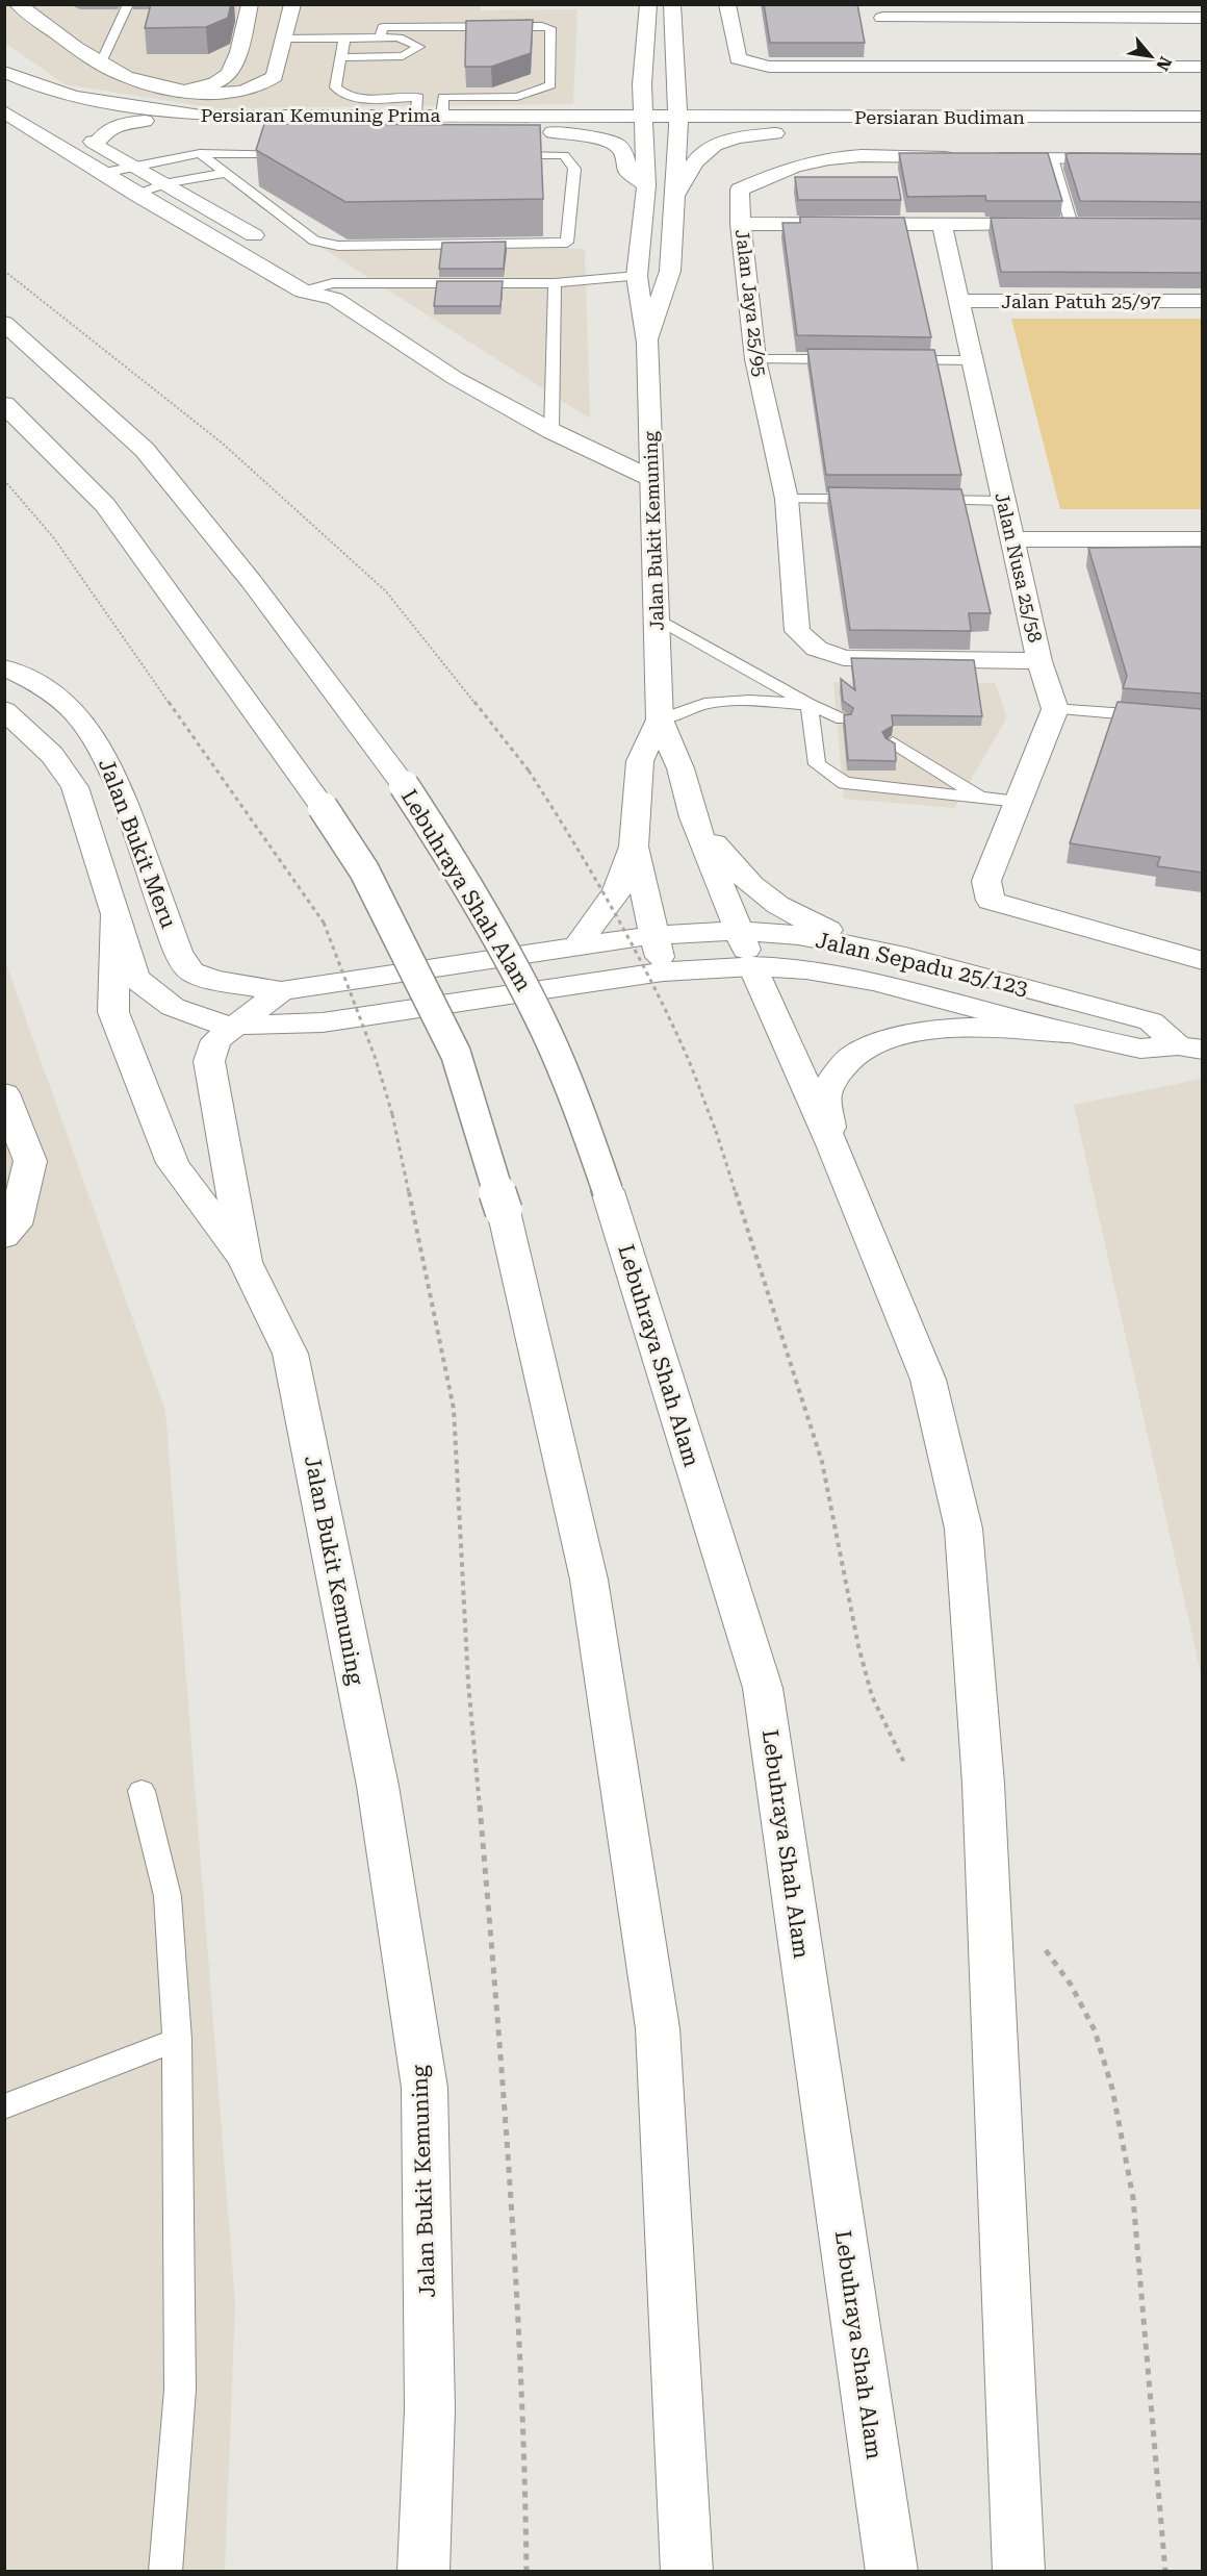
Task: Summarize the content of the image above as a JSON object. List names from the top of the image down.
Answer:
{
  "streets": {
    "main road": [
      "Persiaran Kemuning Prima",
      "Persiaran Budiman",
      "Jalan Patuh 25/97",
      "Jalan Jaya 25/95",
      "Jalan Bukit Kemuning",
      "Jalan Nusa 25/58",
      "Jalan Bukit Meru",
      "Lebuhraya Shah Alam",
      "Jalan Sepadu 25/123"
    ]
  },
  "crossings": [
    ["Persiaran Kemuning Prima", "Persiaran Budiman"],
    ["Persiaran Kemuning Prima", "Jalan Bukit Kemuning"],
    ["Persiaran Budiman", "Jalan Bukit Kemuning"],
    ["Jalan Patuh 25/97", "Jalan Nusa 25/58"],
    ["Jalan Jaya 25/95", "Jalan Nusa 25/58"],
    ["Jalan Bukit Kemuning", "Jalan Bukit Meru"],
    ["Jalan Bukit Kemuning", "Jalan Sepadu 25/123"],
    ["Jalan Bukit Meru", "Jalan Sepadu 25/123"]
  ],
  "north": "bottom right"
}
